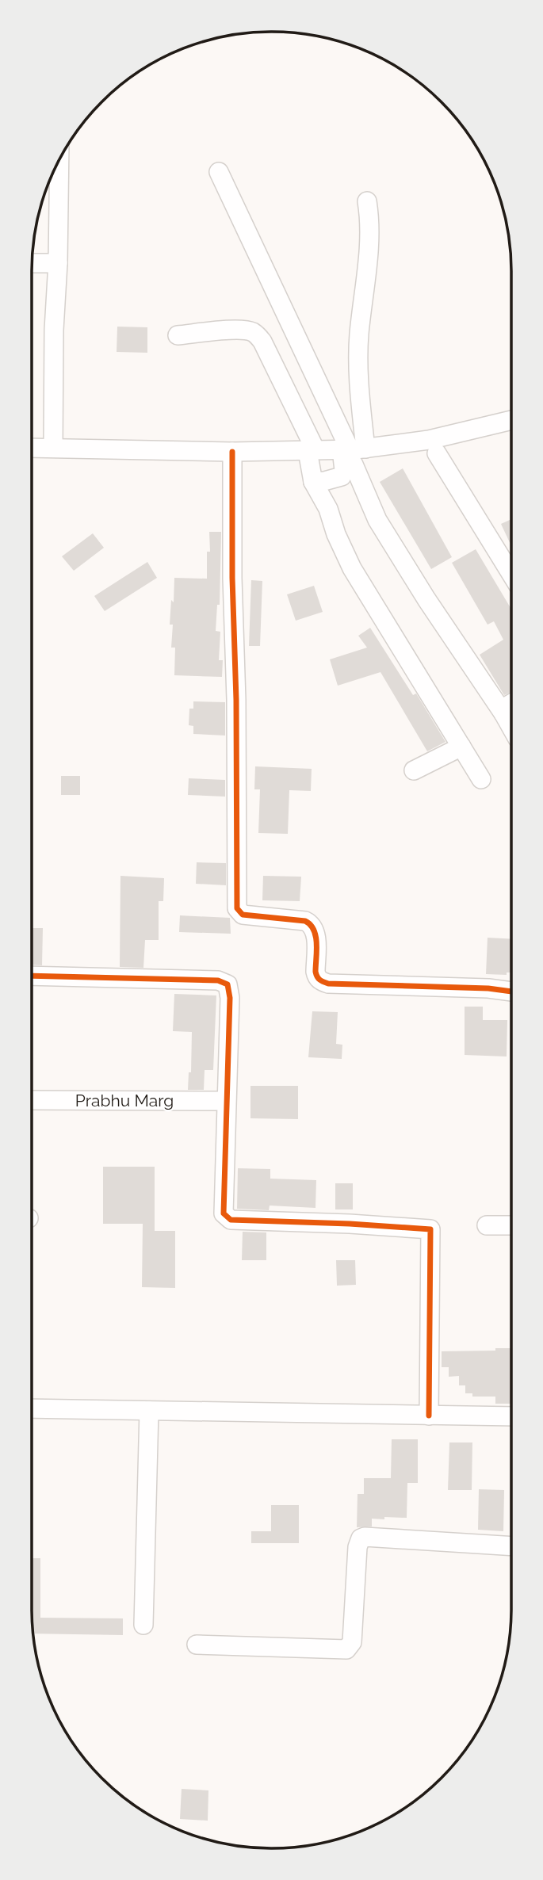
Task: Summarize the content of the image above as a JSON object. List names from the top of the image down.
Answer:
{
  "streets": {
    "street": ["Prabhu Marg"]
  }
}
